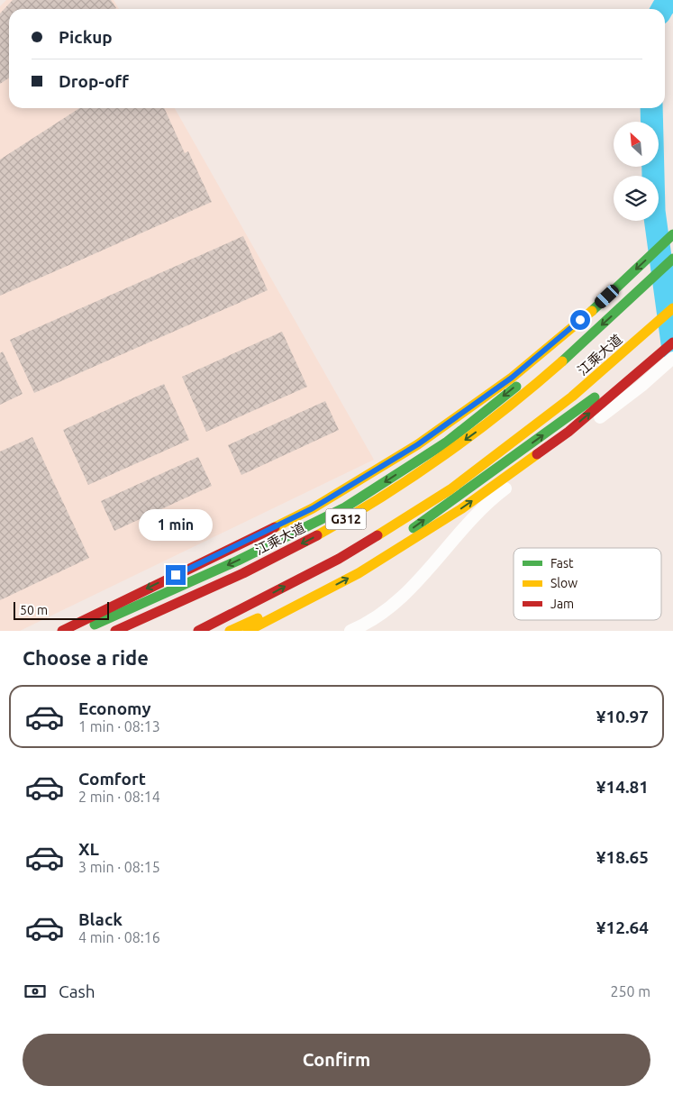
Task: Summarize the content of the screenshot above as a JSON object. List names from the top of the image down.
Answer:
{
  "streets": {
    "main road": ["江乘大道", "G312"]
  },
  "legend": ["Fast", "Slow", "Jam"],
  "scale_bar": "50 m",
  "north": "top left",
  "page": {
    "banner": ["Pickup", "Drop-off"],
    "bubble": "1 min",
    "scale": "50 m",
    "heading": "Choose a ride",
    "list": [
      {
        "name": "Economy",
        "note": "1 min · 08:13",
        "value": "¥10.97"
      },
      {
        "name": "Comfort",
        "note": "2 min · 08:14",
        "value": "¥14.81"
      },
      {
        "name": "XL",
        "note": "3 min · 08:15",
        "value": "¥18.65"
      },
      {
        "name": "Black",
        "note": "4 min · 08:16",
        "value": "¥12.64"
      }
    ],
    "pay": ["Cash", "250 m"],
    "buttons": "Confirm"
  }
}
